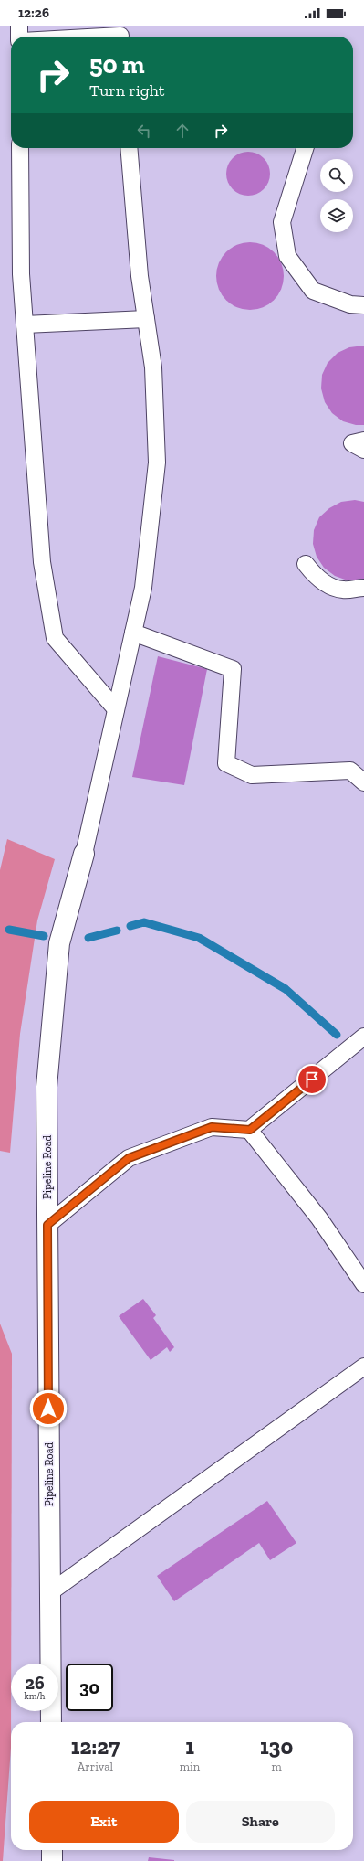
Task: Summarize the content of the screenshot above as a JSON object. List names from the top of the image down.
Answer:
{
  "streets": {
    "street": ["Pipeline Road"]
  },
  "page": {
    "status": "12:26",
    "turn": ["50 m", "Turn right"],
    "speed": "26 km/h",
    "limit": "30",
    "eta": [
      "12:27",
      "Arrival",
      "1",
      "min",
      "130",
      "m"
    ],
    "buttons": ["Exit", "Share"]
  }
}
